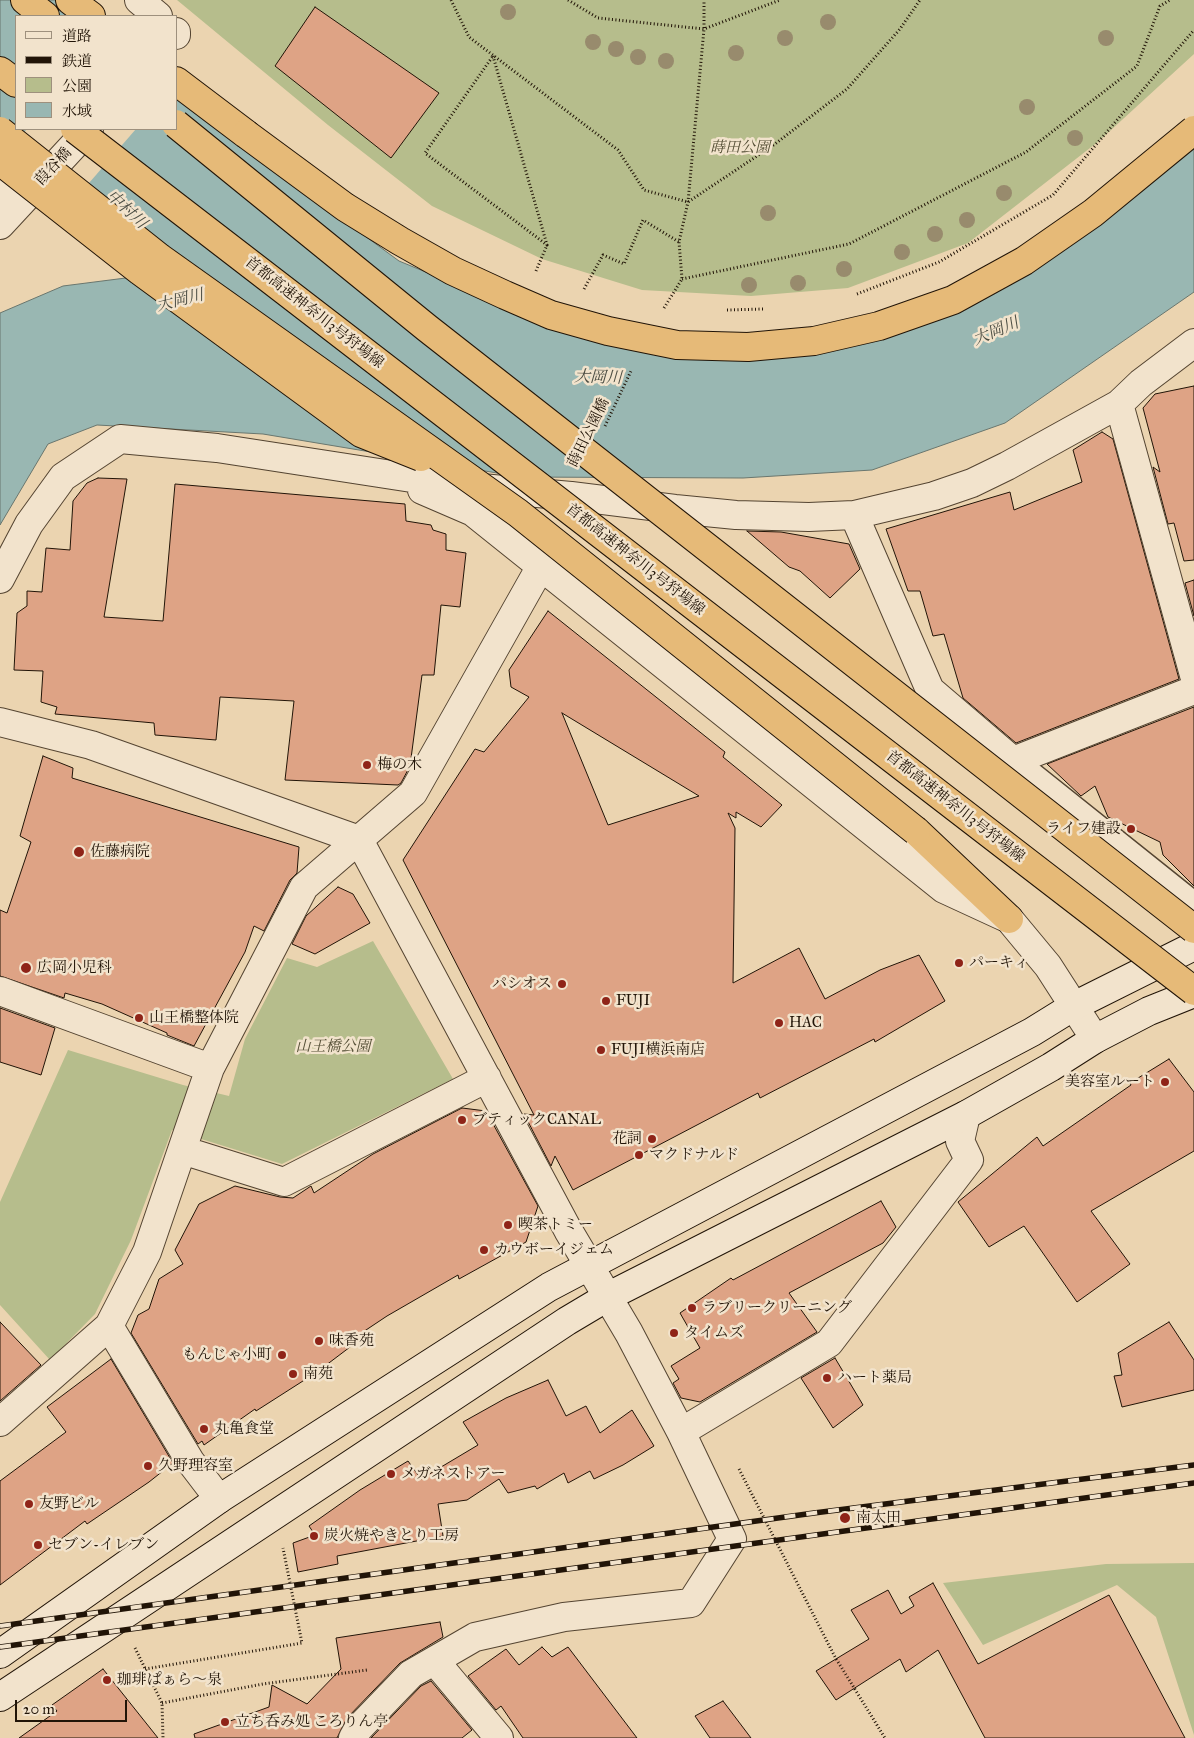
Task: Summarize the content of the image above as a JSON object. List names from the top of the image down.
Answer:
{
  "streets": {
    "highway": ["首都高速神奈川3号狩場線"],
    "street": ["葭谷橋"],
    "path": ["蒔田公園橋"]
  },
  "water": ["中村川", "大岡川"],
  "parks": ["蒔田公園", "山王橋公園"],
  "places": [
    "梅の木",
    "ライフ建設",
    "佐藤病院",
    "パーキィ",
    "広岡小児科",
    "パシオス",
    "FUJI",
    "山王橋整体院",
    "HAC",
    "FUJI横浜南店",
    "美容室ルート",
    "ブティックCANAL",
    "花詞",
    "マクドナルド",
    "喫茶トミー",
    "カウボーイジェム",
    "ラブリークリーニング",
    "タイムズ",
    "味香苑",
    "もんじゃ小町",
    "南苑",
    "ハート薬局",
    "丸亀食堂",
    "久野理容室",
    "メガネストアー",
    "友野ビル",
    "南太田",
    "炭火焼やきとり工房",
    "セブン-イレブン",
    "珈琲ぱぁら〜泉",
    "立ち呑み処 ころりん亭"
  ],
  "legend": [
    "道路",
    "鉄道",
    "公園",
    "水域"
  ],
  "scale_bar": "20 m"
}
